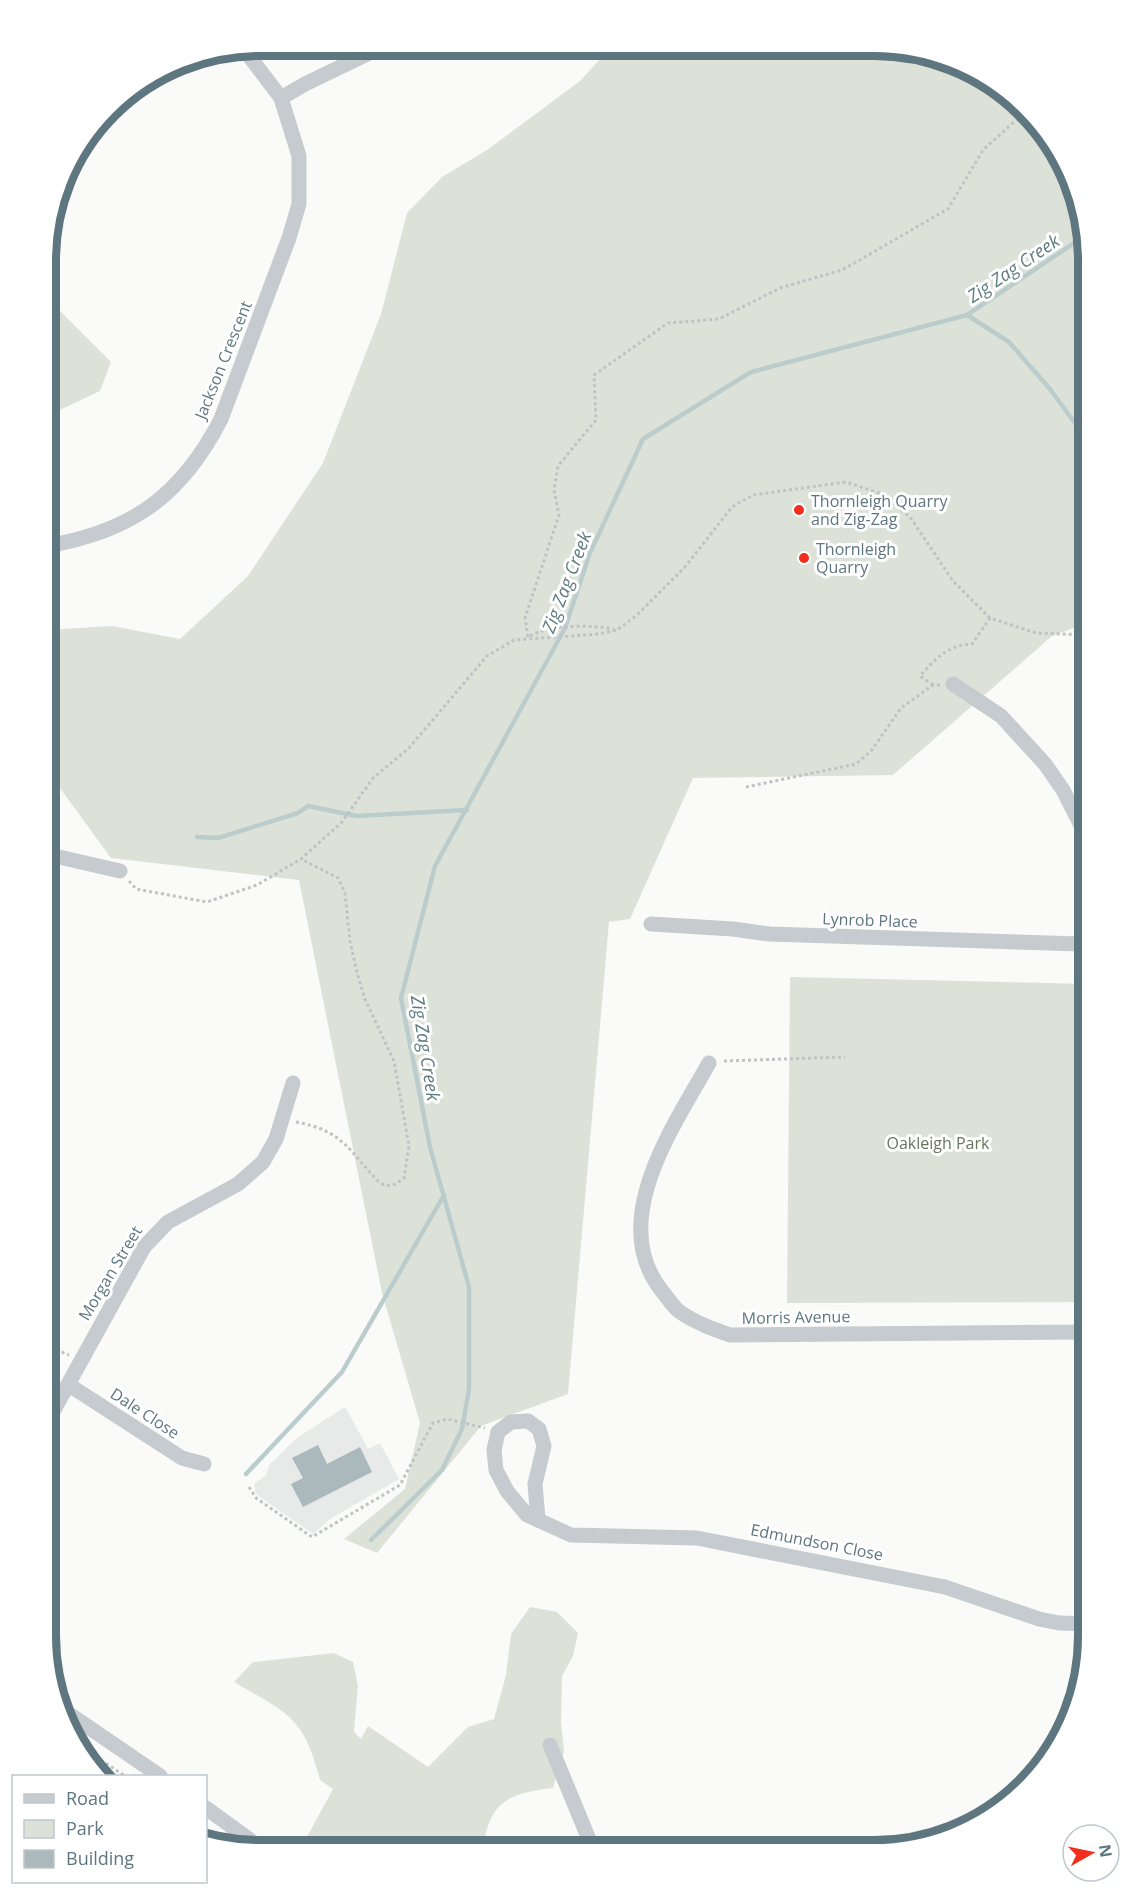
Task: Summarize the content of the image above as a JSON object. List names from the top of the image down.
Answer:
{
  "streets": {
    "street": [
      "Jackson Crescent",
      "Lynrob Place",
      "Morgan Street",
      "Morris Avenue",
      "Dale Close",
      "Edmundson Close"
    ]
  },
  "crossings": [
    ["Morgan Street", "Dale Close"]
  ],
  "water": ["Zig Zag Creek"],
  "parks": ["Oakleigh Park"],
  "places": ["Thornleigh Quarry and Zig-Zag", "Thornleigh Quarry"],
  "legend": ["Road", "Park", "Building"],
  "north": "right"
}
